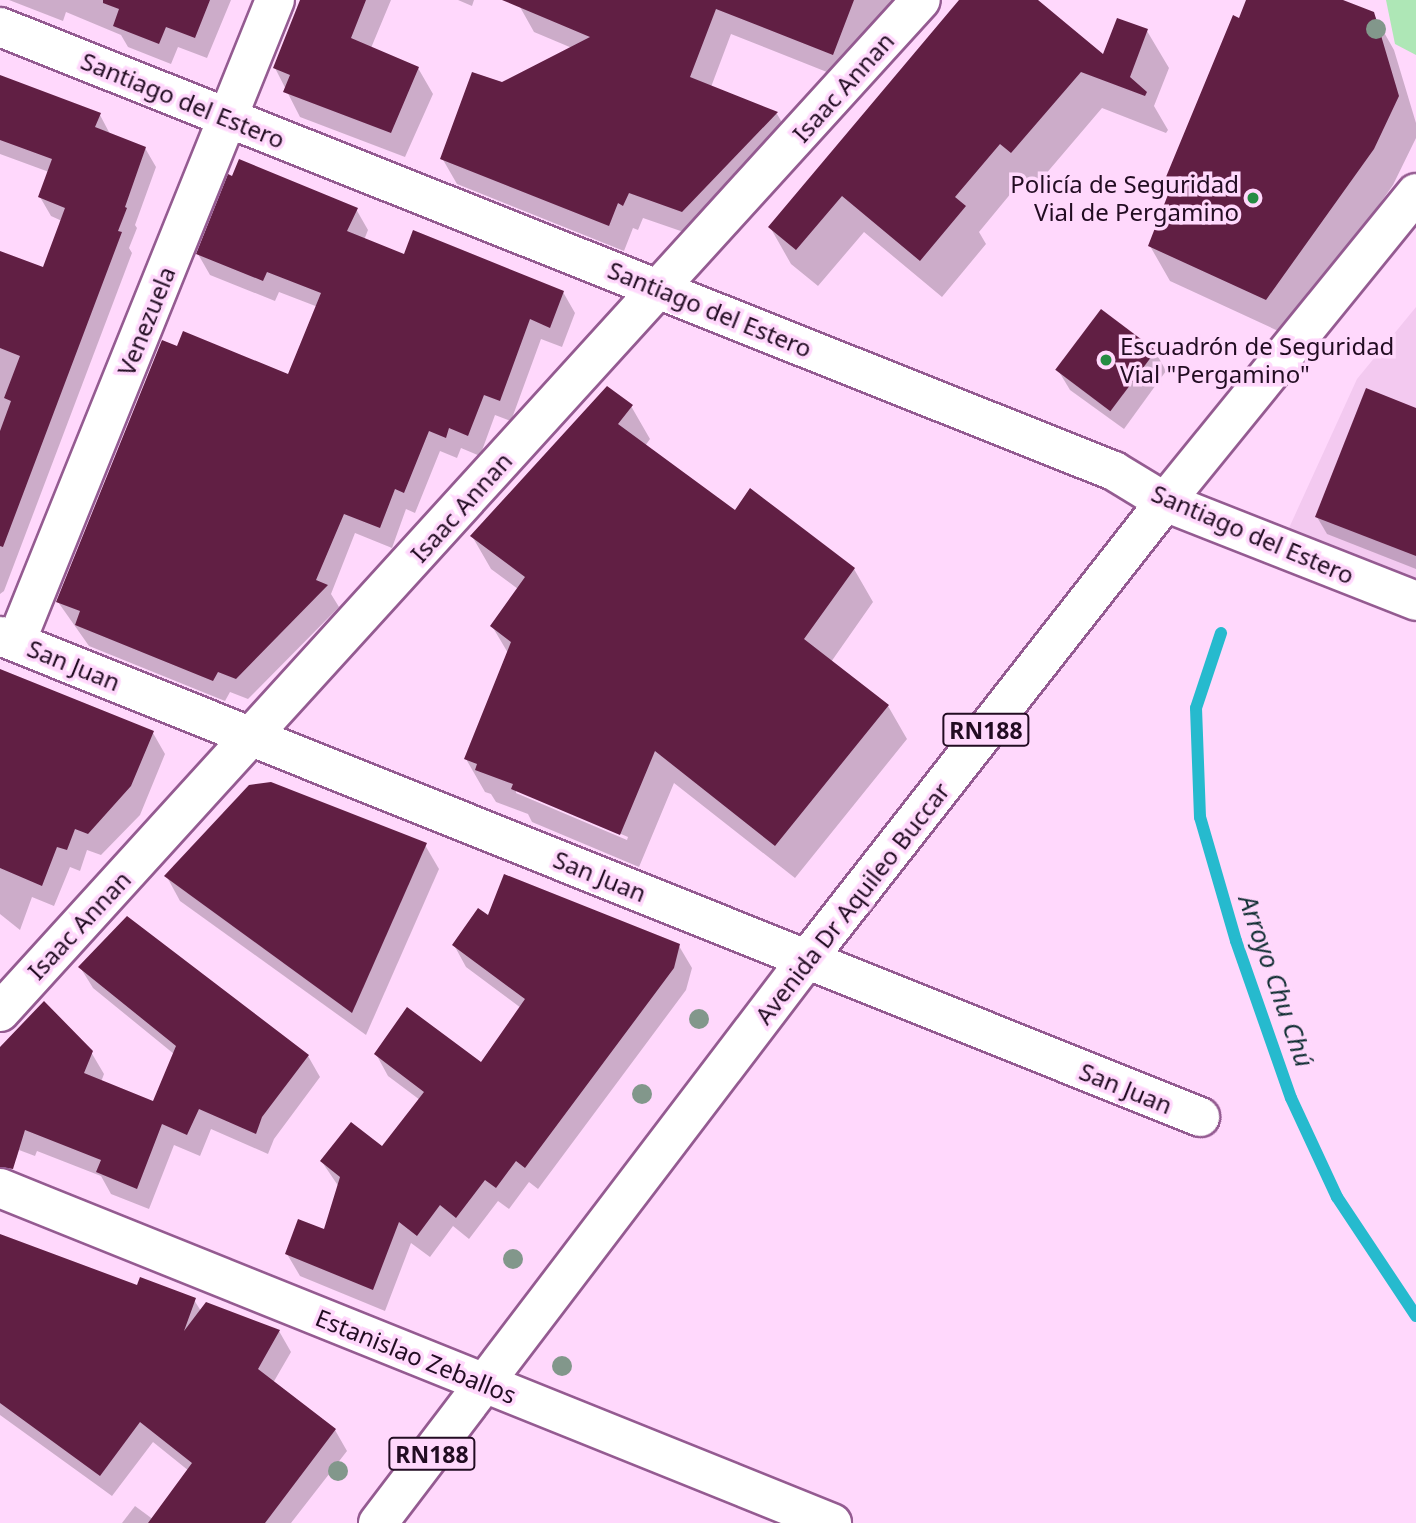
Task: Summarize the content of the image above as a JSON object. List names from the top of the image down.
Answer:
{
  "streets": {
    "main road": [
      "Isaac Annan",
      "Santiago del Estero",
      "Venezuela",
      "San Juan",
      "RN188",
      "Avenida Dr Aquileo Buccar",
      "Estanislao Zeballos"
    ]
  },
  "crossings": [
    ["Isaac Annan", "Santiago del Estero"],
    ["Isaac Annan", "San Juan"],
    ["Santiago del Estero", "Venezuela"],
    ["Santiago del Estero", "Avenida Dr Aquileo Buccar"],
    ["Venezuela", "San Juan"],
    ["San Juan", "Avenida Dr Aquileo Buccar"],
    ["Avenida Dr Aquileo Buccar", "Estanislao Zeballos"]
  ],
  "water": ["Arroyo Chu Chú"],
  "places": ["Policía de Seguridad Vial de Pergamino", "Escuadrón de Seguridad Vial \"Pergamino\""]
}
